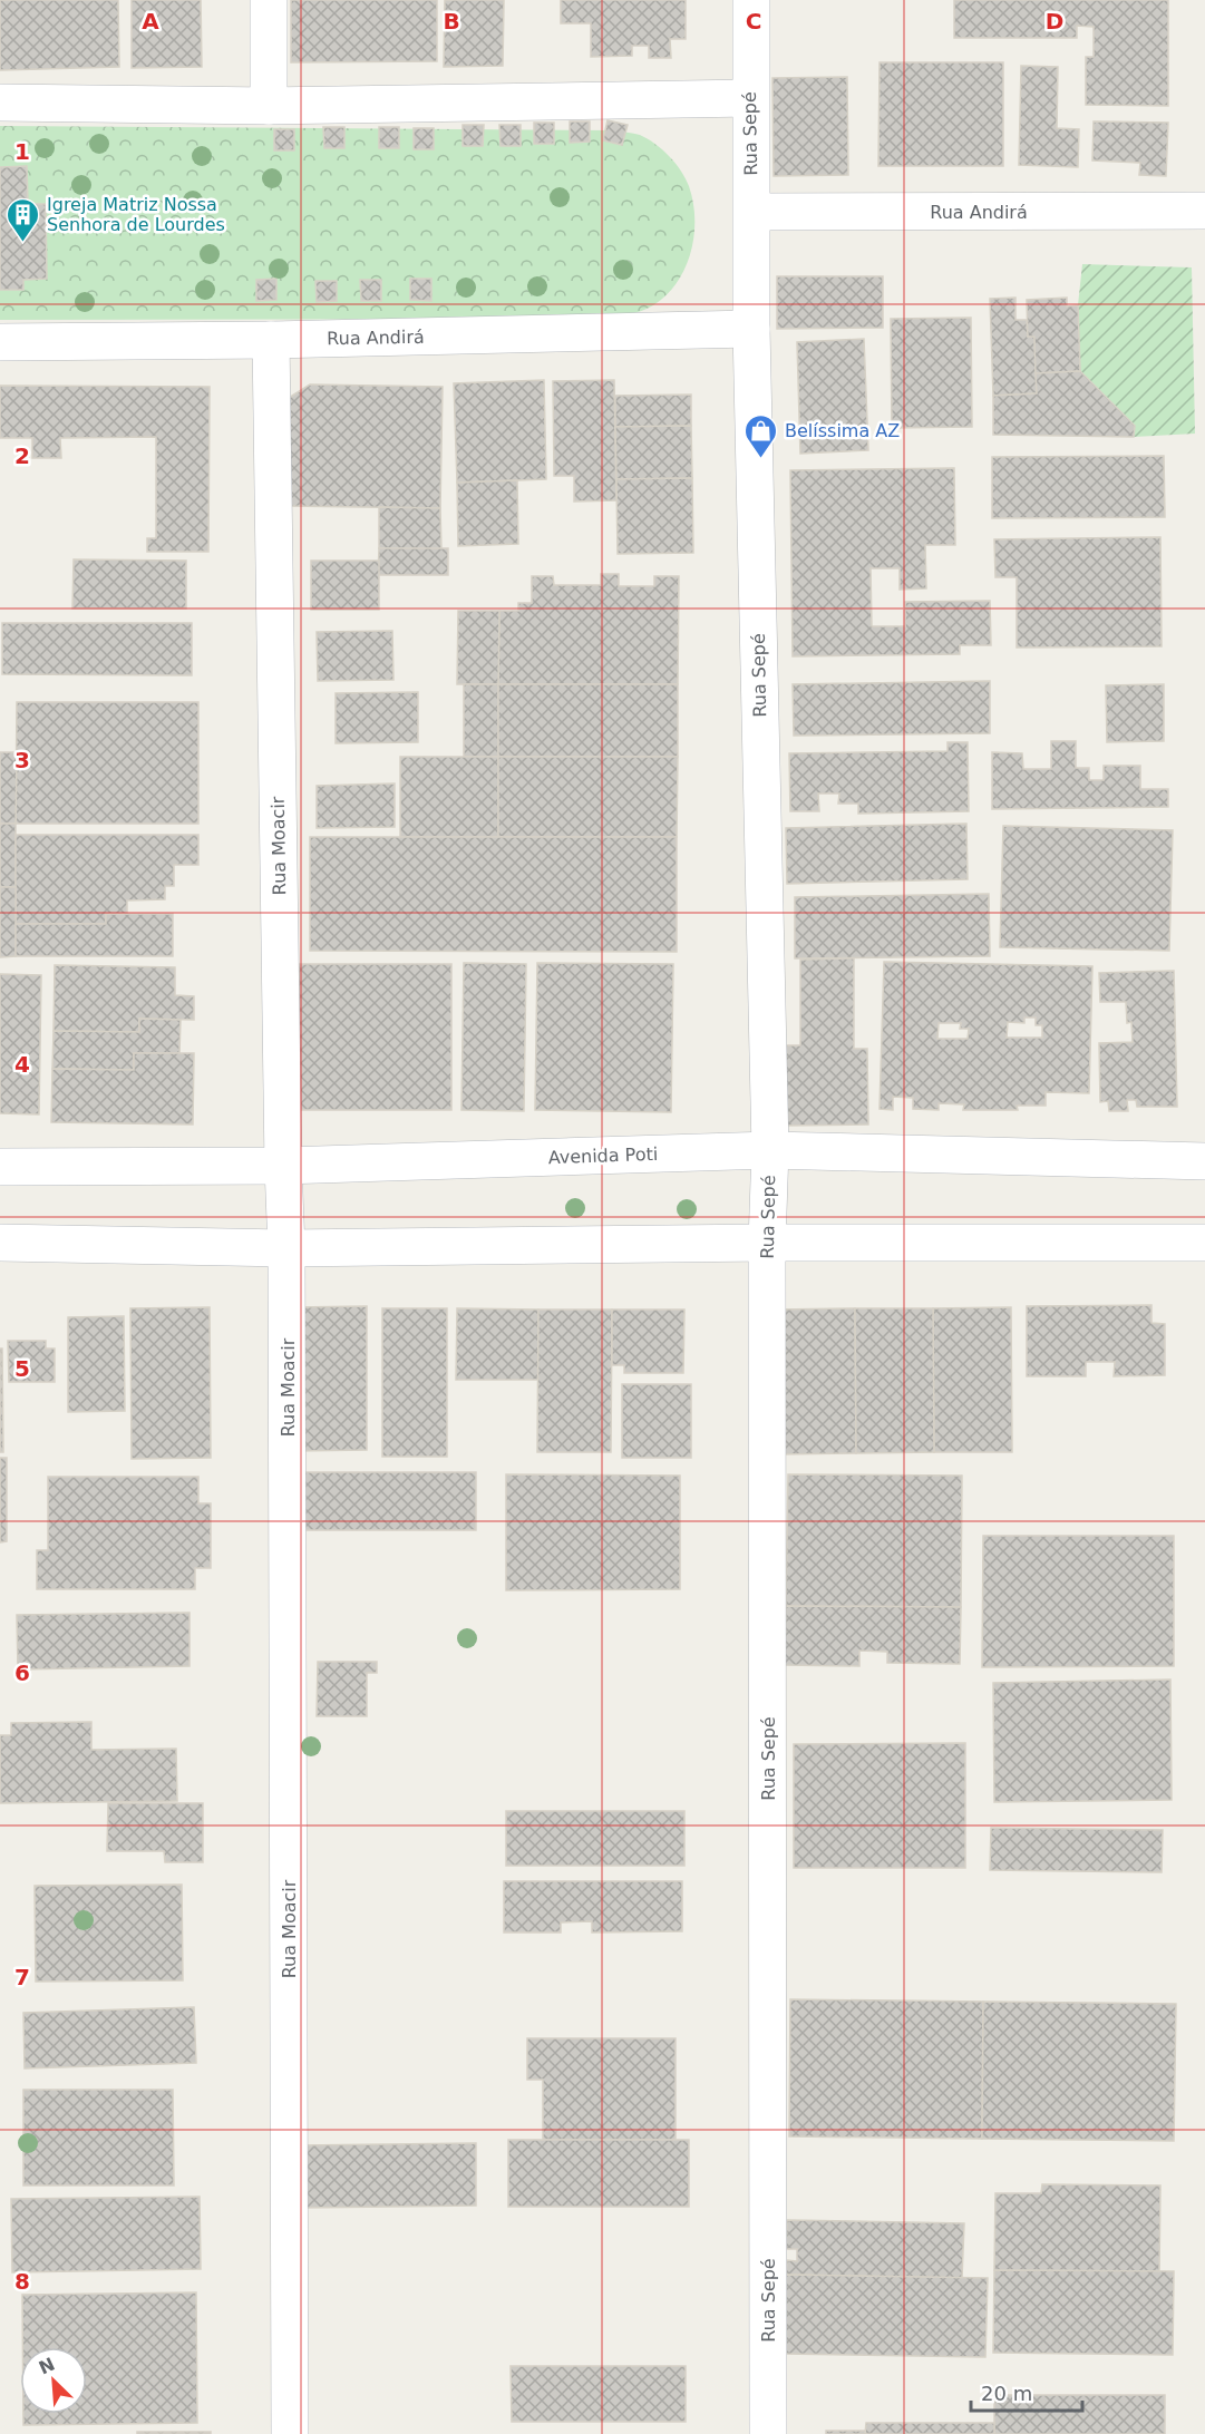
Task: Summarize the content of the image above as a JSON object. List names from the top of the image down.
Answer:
{
  "streets": {
    "street": [
      "Rua Sepé",
      "Rua Andirá",
      "Rua Moacir",
      "Avenida Poti"
    ]
  },
  "crossings": [
    ["Rua Sepé", "Rua Andirá"],
    ["Rua Sepé", "Avenida Poti"],
    ["Rua Andirá", "Rua Moacir"],
    ["Rua Moacir", "Avenida Poti"]
  ],
  "places": {
    "building": ["Igreja Matriz Nossa Senhora de Lourdes"],
    "shop": ["Belíssima AZ"]
  },
  "scale_bar": "20 m",
  "north": "top left",
  "grid": {
    "columns": [
      "A",
      "B",
      "C",
      "D"
    ],
    "rows": [
      "1",
      "2",
      "3",
      "4",
      "5",
      "6",
      "7",
      "8"
    ]
  }
}
